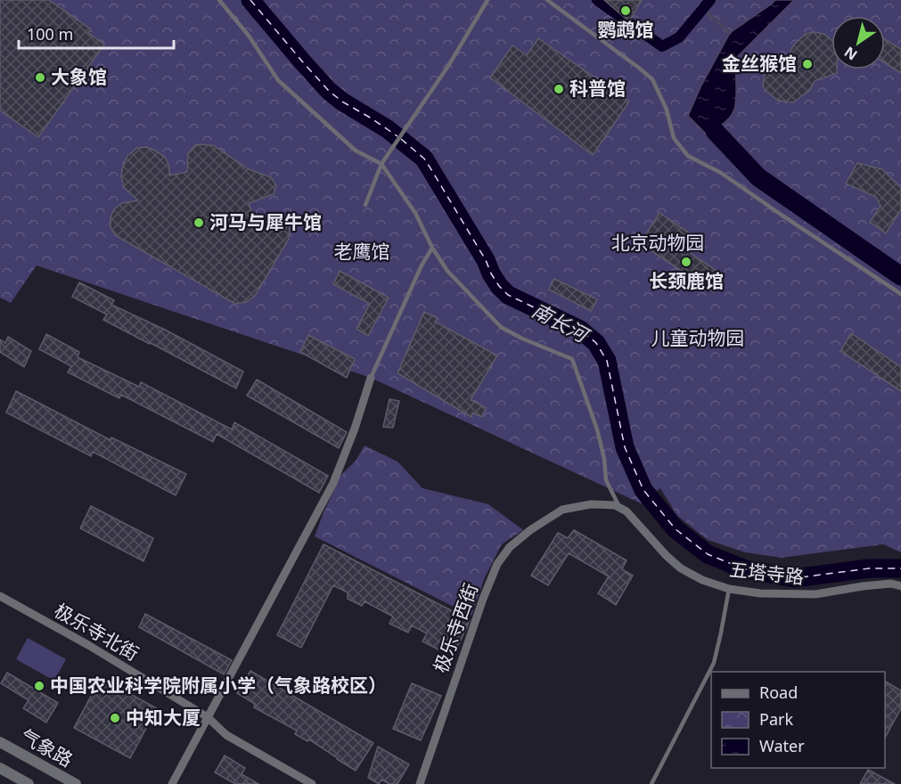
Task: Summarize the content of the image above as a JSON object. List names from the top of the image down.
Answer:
{
  "streets": {
    "street": [
      "五塔寺路",
      "极乐寺西街",
      "极乐寺北街",
      "气象路"
    ]
  },
  "crossings": [
    ["五塔寺路", "极乐寺西街"]
  ],
  "water": ["南长河"],
  "parks": ["北京动物园", "老鹰馆", "儿童动物园"],
  "places": [
    "鹦鹉馆",
    "金丝猴馆",
    "大象馆",
    "科普馆",
    "河马与犀牛馆",
    "长颈鹿馆",
    "中国农业科学院附属小学（气象路校区）",
    "中知大厦"
  ],
  "legend": ["Road", "Park", "Water"],
  "scale_bar": "100 m",
  "north": "bottom left"
}
